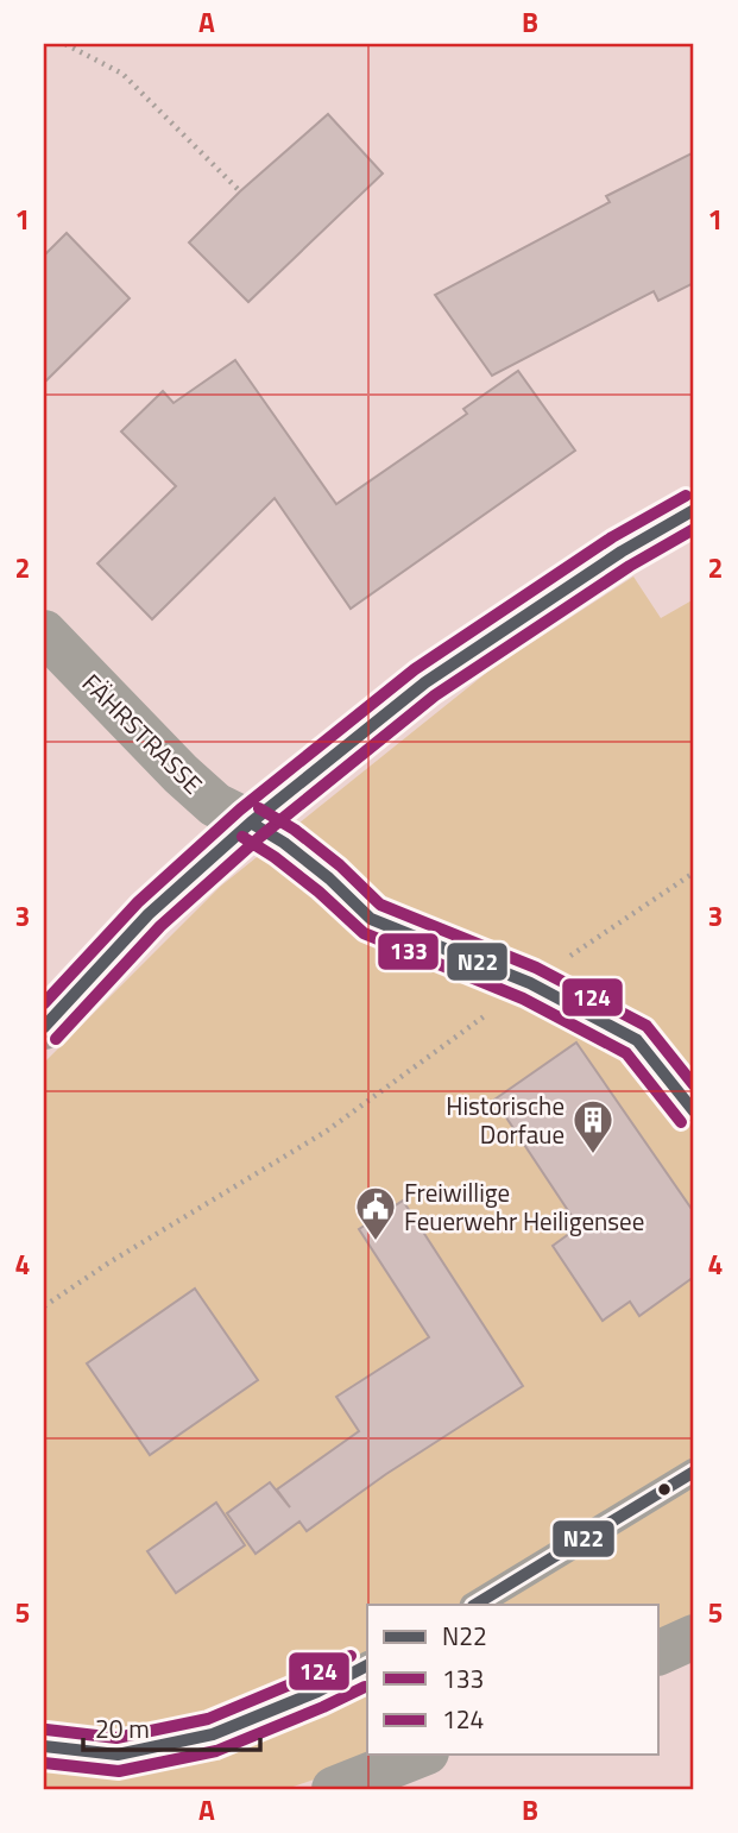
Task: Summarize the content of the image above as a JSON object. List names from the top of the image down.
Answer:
{
  "streets": {
    "street": ["FÄHRSTRASSE"]
  },
  "places": {
    "building": ["Historische Dorfaue"],
    "public building": ["Freiwillige Feuerwehr Heiligensee"]
  },
  "lines": ["transit line 124", "transit line N22", "transit line 133"],
  "legend": ["N22", "133", "124"],
  "scale_bar": "20 m",
  "grid": {
    "columns": ["A", "B"],
    "rows": [
      "1",
      "2",
      "3",
      "4",
      "5"
    ]
  }
}
